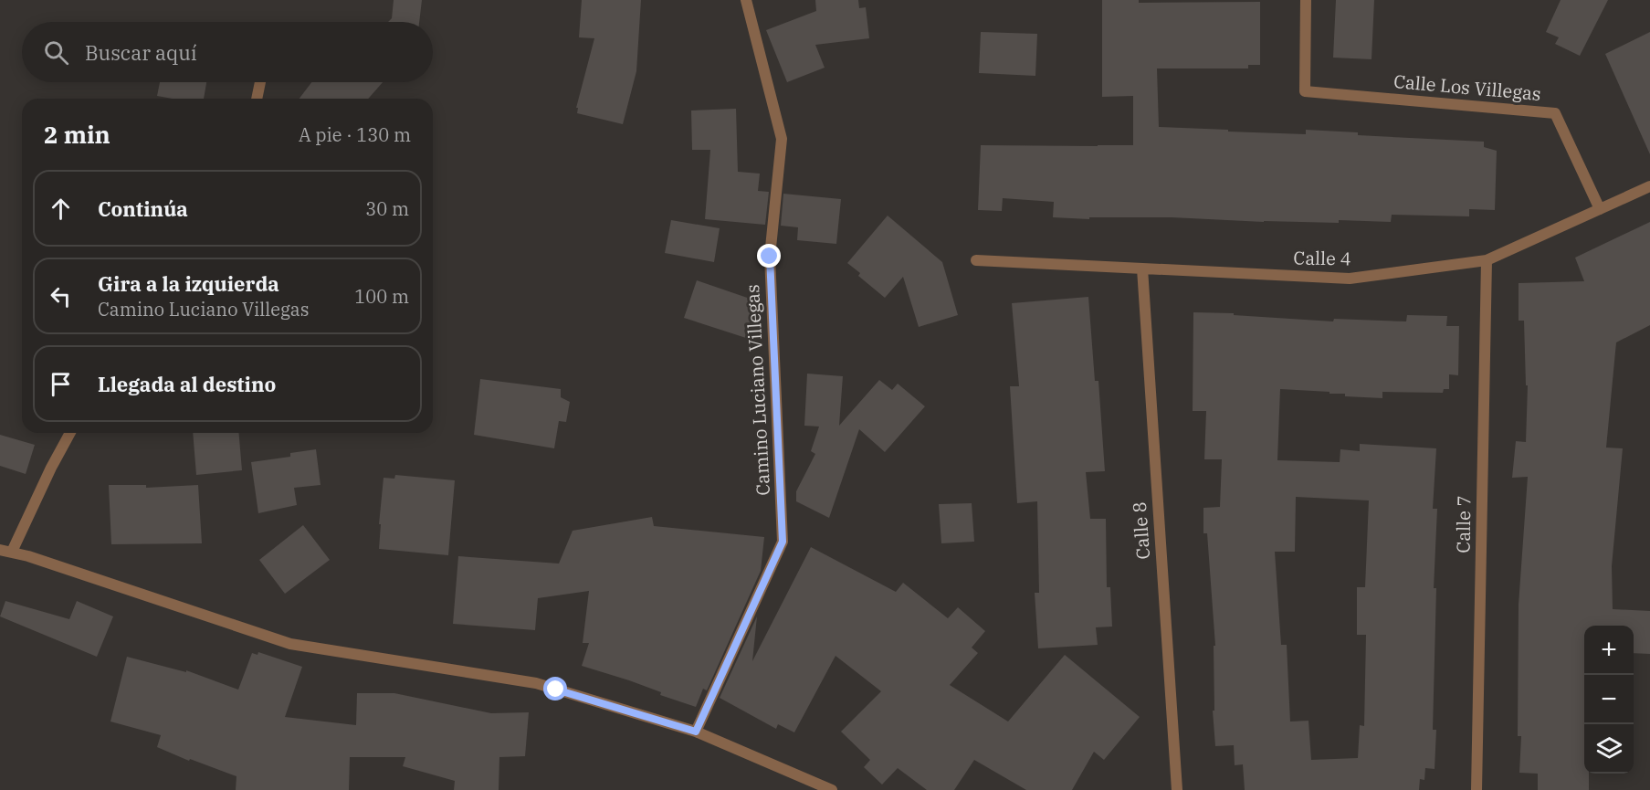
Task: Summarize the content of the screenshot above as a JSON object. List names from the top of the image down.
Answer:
{
  "streets": {
    "street": [
      "Calle Los Villegas",
      "Calle 4",
      "Camino Luciano Villegas",
      "Calle 7",
      "Calle 8"
    ]
  },
  "crossings": [
    ["Calle Los Villegas", "Calle 4"],
    ["Calle 4", "Calle 7"],
    ["Calle 4", "Calle 8"]
  ],
  "page": {
    "search": "Buscar aquí",
    "heading": ["2 min", "A pie · 130 m"],
    "list": [
      ["Continúa", "30 m"],
      ["Gira a la izquierda", "Camino Luciano Villegas", "100 m"],
      "Llegada al destino"
    ],
    "map_buttons": ["+", "−"]
  }
}
